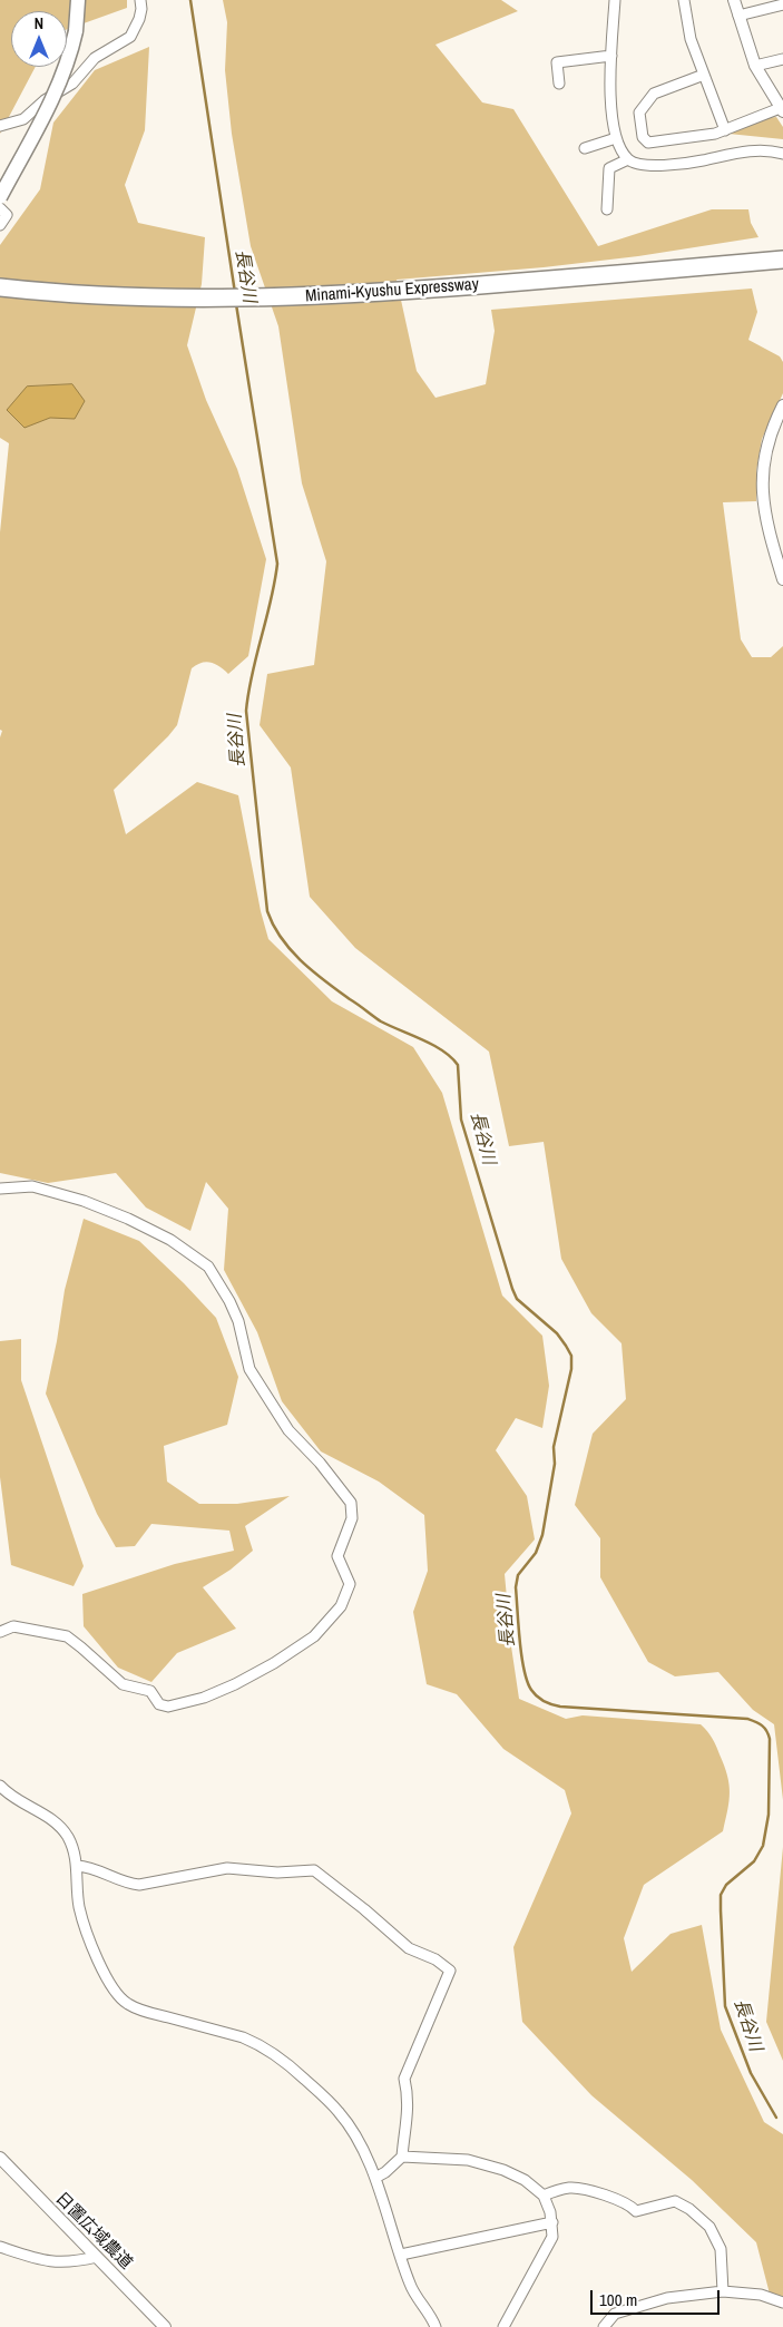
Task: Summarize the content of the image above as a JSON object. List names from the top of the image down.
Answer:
{
  "streets": {
    "highway": ["Minami-Kyushu Expressway"],
    "street": ["日置広域農道"]
  },
  "water": ["長谷川"],
  "scale_bar": "100 m",
  "north": "top"
}
